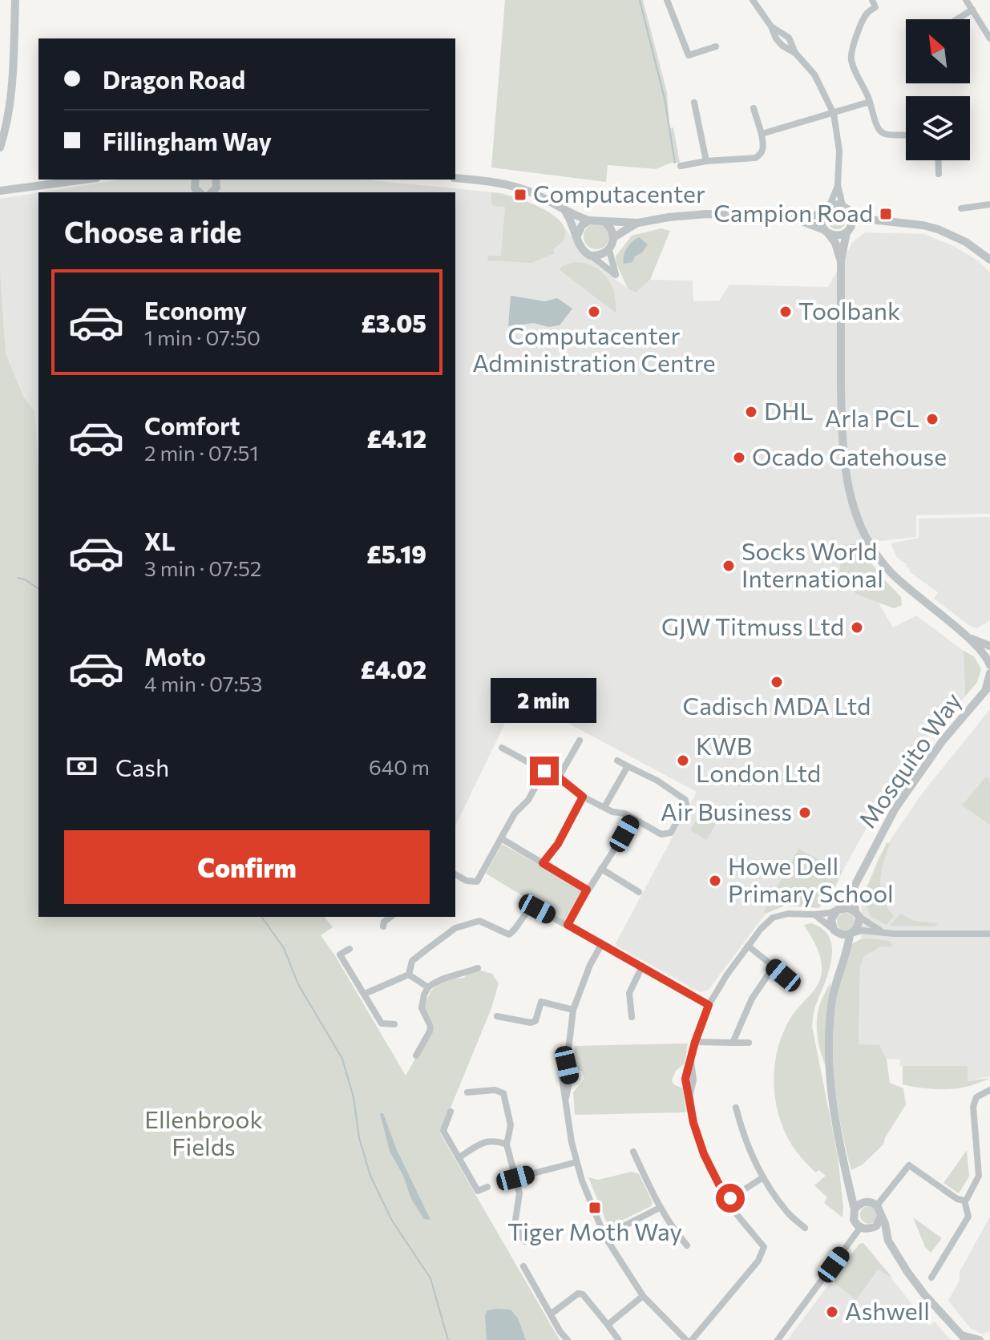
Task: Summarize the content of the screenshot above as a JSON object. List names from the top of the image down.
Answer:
{
  "streets": {
    "street": ["Mosquito Way"]
  },
  "parks": ["Ellenbrook Fields"],
  "places": {
    "transit": ["Computacenter", "Campion Road", "Tiger Moth Way"],
    "other": [
      "Computacenter Administration Centre",
      "Toolbank",
      "DHL",
      "Arla PCL",
      "Ocado Gatehouse",
      "Socks World International",
      "GJW Titmuss Ltd",
      "Cadisch MDA Ltd",
      "KWB London Ltd",
      "Air Business",
      "Howe Dell Primary School",
      "Ashwell"
    ]
  },
  "north": "top left",
  "page": {
    "banner": ["Dragon Road", "Fillingham Way"],
    "heading": "Choose a ride",
    "list": [
      {
        "name": "Economy",
        "note": "1 min · 07:50",
        "value": "£3.05"
      },
      {
        "name": "Comfort",
        "note": "2 min · 07:51",
        "value": "£4.12"
      },
      {
        "name": "XL",
        "note": "3 min · 07:52",
        "value": "£5.19"
      },
      {
        "name": "Moto",
        "note": "4 min · 07:53",
        "value": "£4.02"
      }
    ],
    "bubble": "2 min",
    "pay": ["Cash", "640 m"],
    "buttons": "Confirm"
  }
}
